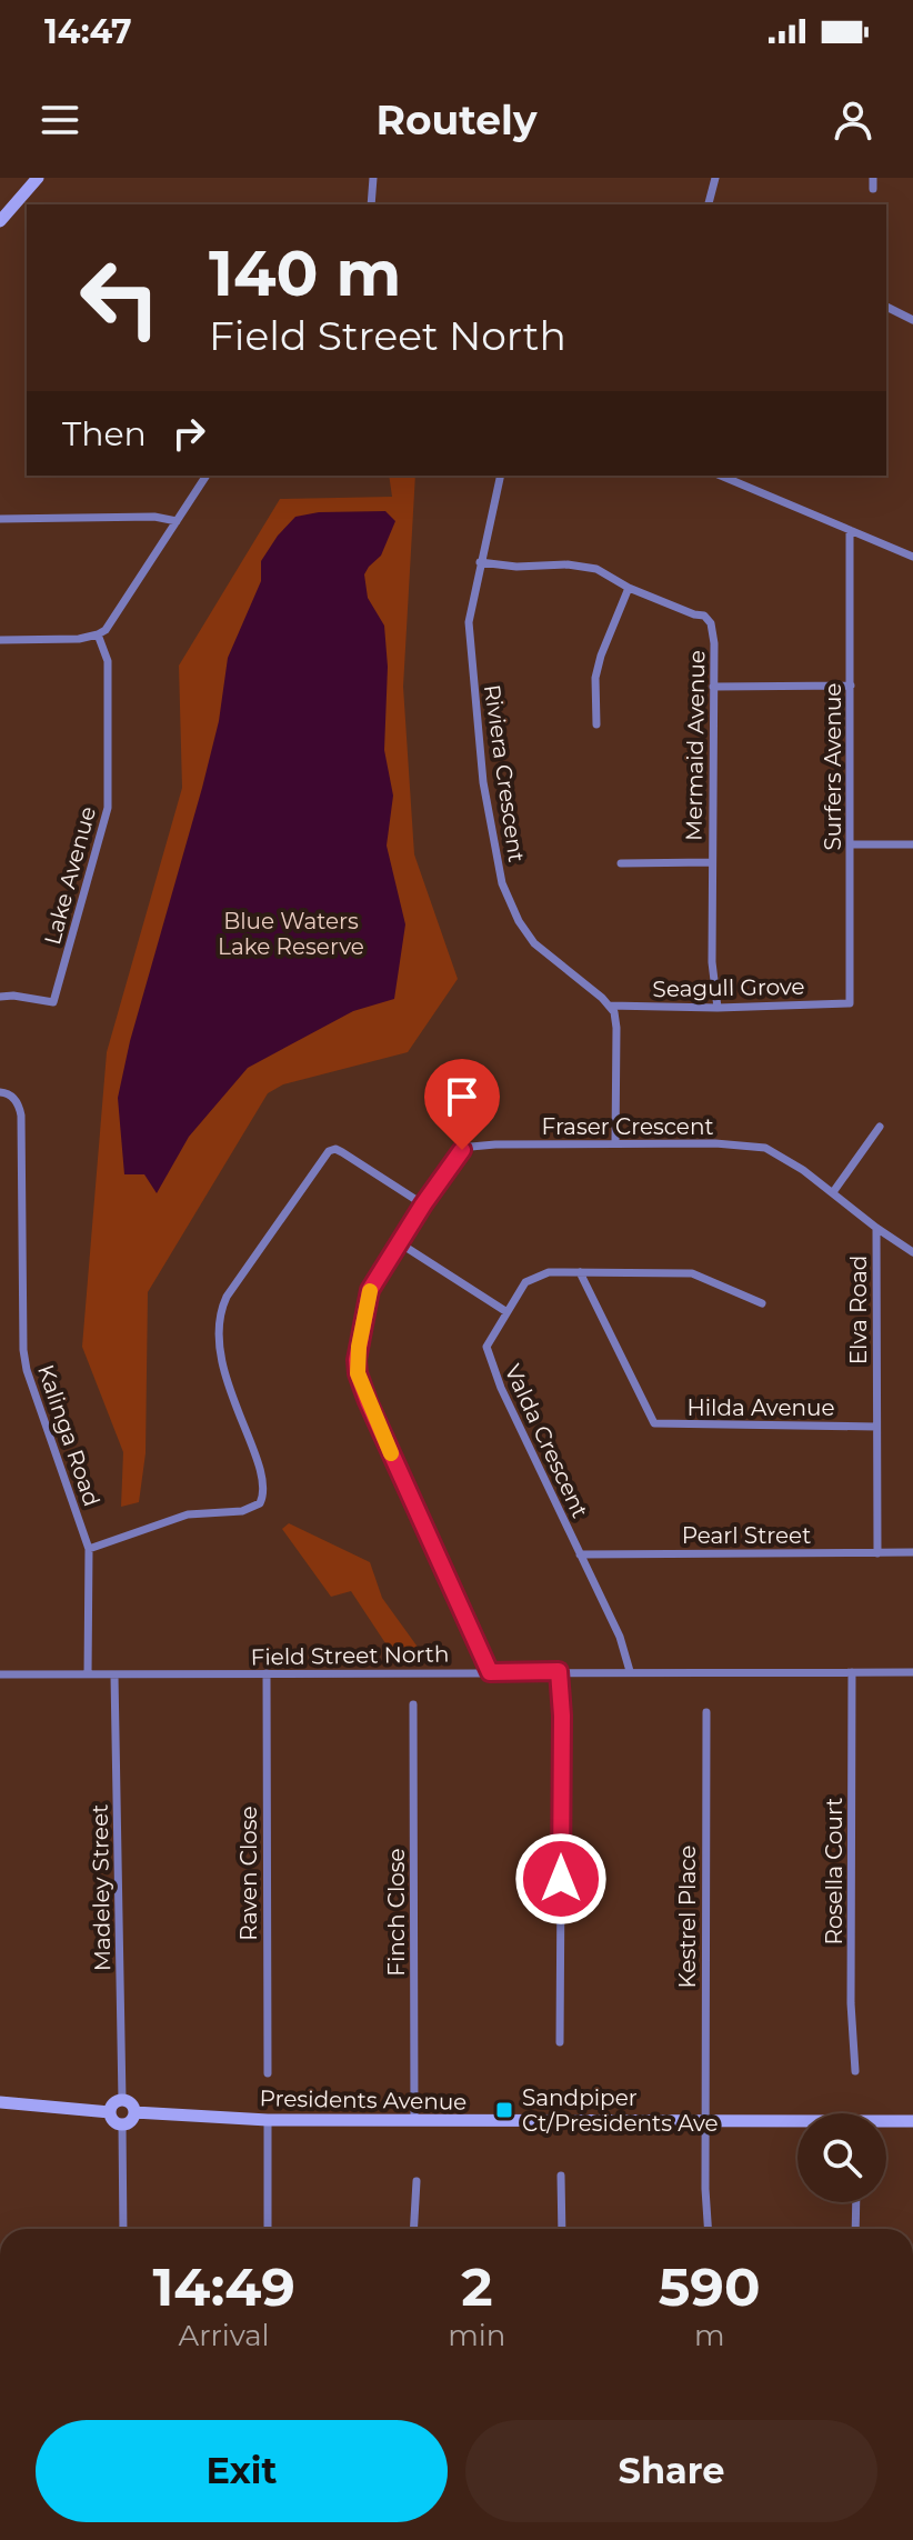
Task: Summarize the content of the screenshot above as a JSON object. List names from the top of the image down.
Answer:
{
  "streets": {
    "street": [
      "Mermaid Avenue",
      "Surfers Avenue",
      "Riviera Crescent",
      "Lake Avenue",
      "Seagull Grove",
      "Fraser Crescent",
      "Elva Road",
      "Hilda Avenue",
      "Kalinga Road",
      "Valda Crescent",
      "Pearl Street",
      "Field Street North",
      "Rosella Court",
      "Raven Close",
      "Madeley Street",
      "Finch Close",
      "Kestrel Place",
      "Presidents Avenue"
    ]
  },
  "crossings": [
    ["Mermaid Avenue", "Riviera Crescent"],
    ["Mermaid Avenue", "Seagull Grove"],
    ["Surfers Avenue", "Seagull Grove"],
    ["Riviera Crescent", "Seagull Grove"],
    ["Fraser Crescent", "Elva Road"],
    ["Fraser Crescent", "Field Street North"],
    ["Elva Road", "Hilda Avenue"],
    ["Elva Road", "Pearl Street"],
    ["Hilda Avenue", "Valda Crescent"],
    ["Kalinga Road", "Field Street North"],
    ["Valda Crescent", "Pearl Street"],
    ["Valda Crescent", "Field Street North"],
    ["Field Street North", "Rosella Court"],
    ["Field Street North", "Raven Close"],
    ["Field Street North", "Madeley Street"],
    ["Madeley Street", "Presidents Avenue"],
    ["Finch Close", "Presidents Avenue"],
    ["Kestrel Place", "Presidents Avenue"]
  ],
  "parks": ["Blue Waters Lake Reserve"],
  "places": {
    "transit": ["Sandpiper Ct/Presidents Ave"]
  },
  "page": {
    "status": "14:47",
    "header": "Routely",
    "turn": ["140 m", "Field Street North"],
    "then": "Then",
    "eta": [
      "14:49",
      "Arrival",
      "2",
      "min",
      "590",
      "m"
    ],
    "buttons": ["Exit", "Share"]
  }
}
